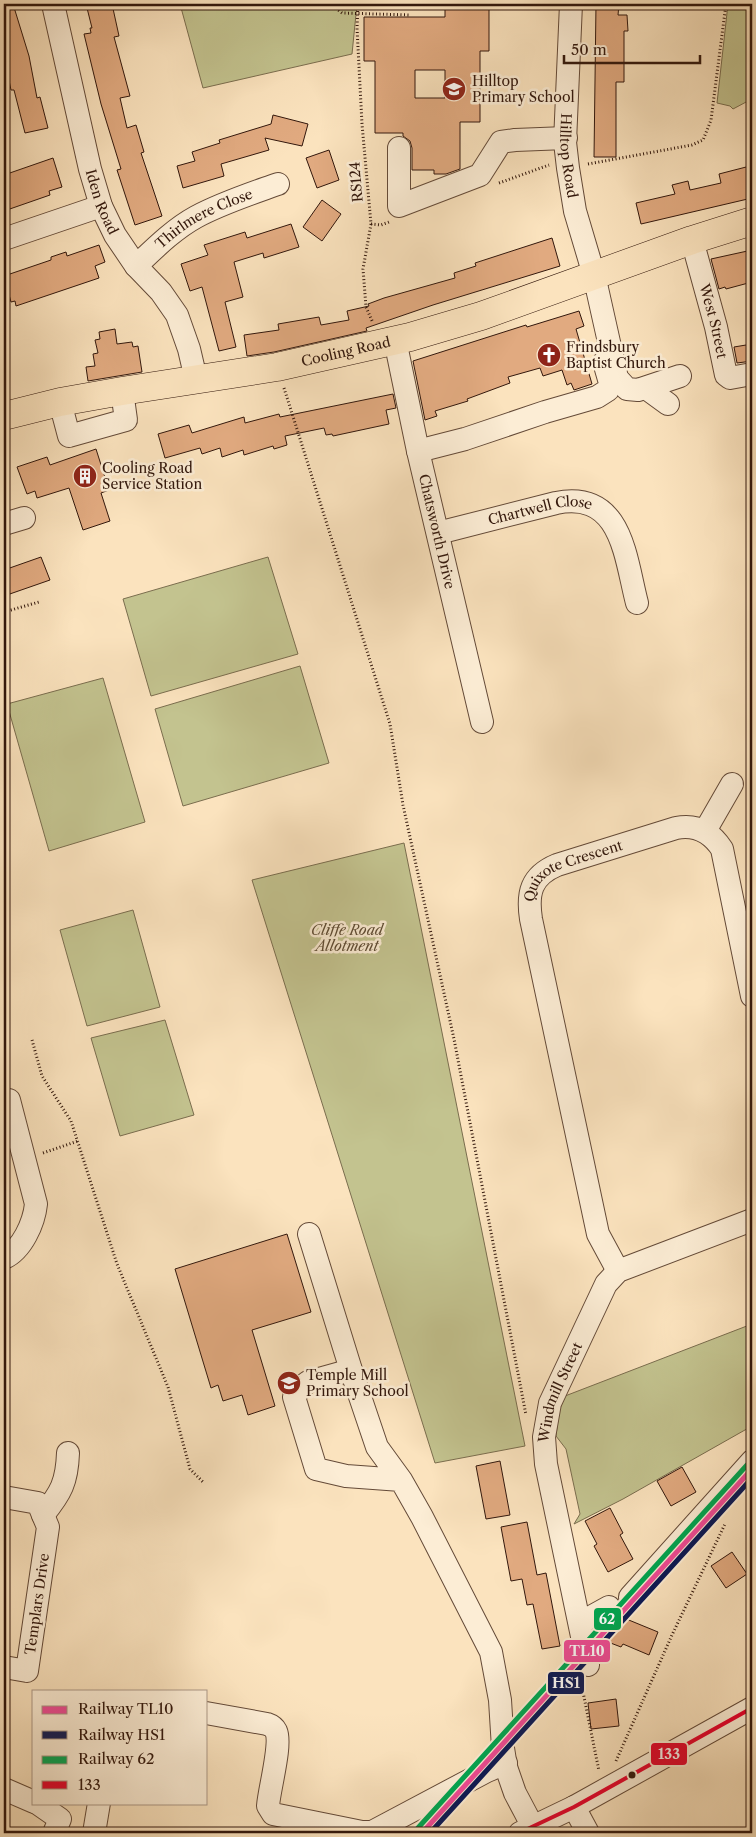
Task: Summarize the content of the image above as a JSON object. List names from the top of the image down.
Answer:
{
  "streets": {
    "main road": ["Cooling Road"],
    "street": [
      "Hilltop Road",
      "Iden Road",
      "Thirlmere Close",
      "West Street",
      "Chartwell Close",
      "Chatsworth Drive",
      "Quixote Crescent",
      "Windmill Street",
      "Templars Drive"
    ],
    "path": ["RS124"]
  },
  "crossings": [
    ["Hilltop Road", "Cooling Road"],
    ["RS124", "Cooling Road"],
    ["RS124", "Chatsworth Drive"],
    ["Iden Road", "Thirlmere Close"],
    ["Iden Road", "Cooling Road"],
    ["West Street", "Cooling Road"],
    ["Cooling Road", "Chatsworth Drive"],
    ["Chartwell Close", "Chatsworth Drive"],
    ["Quixote Crescent", "Windmill Street"]
  ],
  "parks": ["Cliffe Road Allotment"],
  "places": {
    "school or university": ["Hilltop Primary School", "Temple Mill Primary School"],
    "church": ["Frindsbury Baptist Church"],
    "building": ["Cooling Road Service Station"]
  },
  "lines": [
    "rail line 62",
    "rail line TL10",
    "rail line HS1",
    "transit line 133"
  ],
  "legend": [
    "Railway TL10",
    "Railway HS1",
    "Railway 62",
    "133"
  ],
  "scale_bar": "50 m"
}
